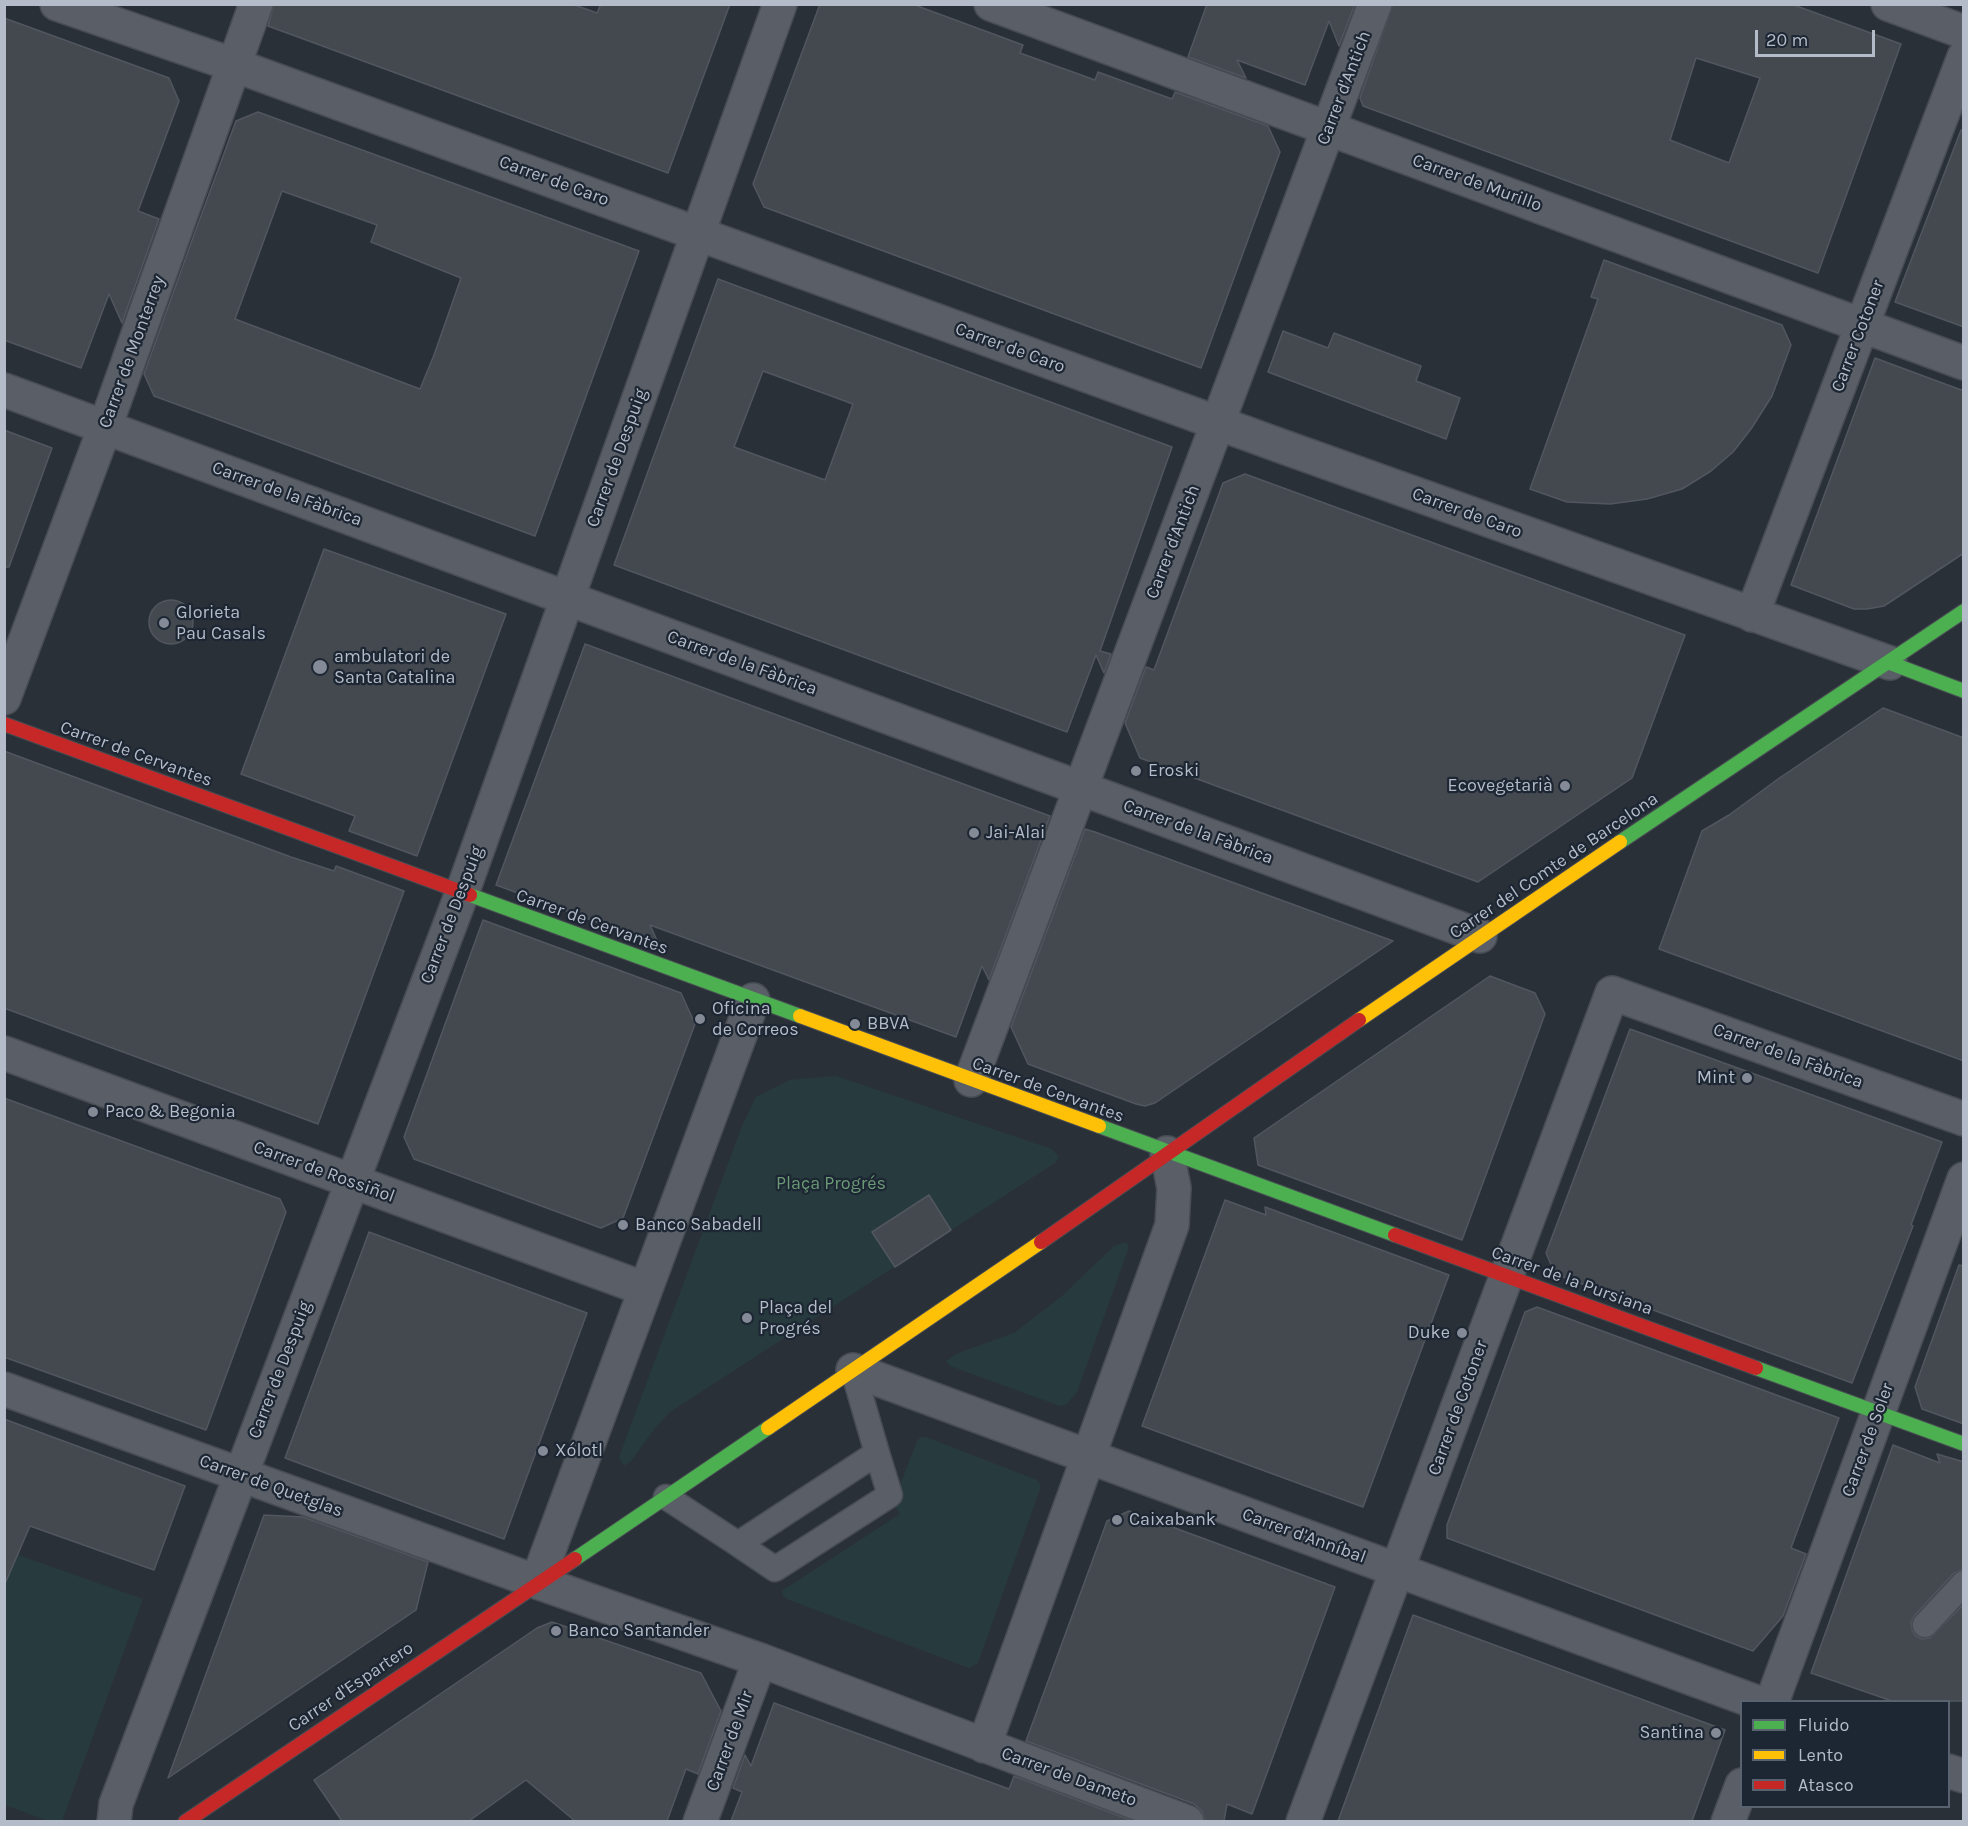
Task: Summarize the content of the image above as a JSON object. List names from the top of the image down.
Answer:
{
  "streets": {
    "street": [
      "Carrer d'Antich",
      "Carrer de Caro",
      "Carrer de Murillo",
      "Carrer Cotoner",
      "Carrer de Monterrey",
      "Carrer de Despuig",
      "Carrer de la Fàbrica",
      "Carrer de Cervantes",
      "Carrer del Comte de Barcelona",
      "Carrer de Rossiñol",
      "Carrer de la Pursiana",
      "Carrer de Cotoner",
      "Carrer de Soler",
      "Carrer de Quetglas",
      "Carrer d'Anníbal",
      "Carrer d'Espartero",
      "Carrer de Mir",
      "Carrer de Dameto"
    ]
  },
  "crossings": [
    ["Carrer d'Antich", "Carrer de Caro"],
    ["Carrer d'Antich", "Carrer de Murillo"],
    ["Carrer d'Antich", "Carrer de la Fàbrica"],
    ["Carrer d'Antich", "Carrer de Cervantes"],
    ["Carrer de Caro", "Carrer Cotoner"],
    ["Carrer de Caro", "Carrer de Monterrey"],
    ["Carrer de Caro", "Carrer de Despuig"],
    ["Carrer de Caro", "Carrer del Comte de Barcelona"],
    ["Carrer de Murillo", "Carrer Cotoner"],
    ["Carrer de Monterrey", "Carrer de la Fàbrica"],
    ["Carrer de Despuig", "Carrer de la Fàbrica"],
    ["Carrer de Despuig", "Carrer de Cervantes"],
    ["Carrer de Despuig", "Carrer de Rossiñol"],
    ["Carrer de Despuig", "Carrer de Quetglas"],
    ["Carrer de la Fàbrica", "Carrer del Comte de Barcelona"],
    ["Carrer de la Fàbrica", "Carrer de Cotoner"],
    ["Carrer de Cervantes", "Carrer del Comte de Barcelona"],
    ["Carrer de Cervantes", "Carrer de la Pursiana"],
    ["Carrer del Comte de Barcelona", "Carrer de la Pursiana"],
    ["Carrer de la Pursiana", "Carrer de Cotoner"],
    ["Carrer de la Pursiana", "Carrer de Soler"],
    ["Carrer de Cotoner", "Carrer d'Anníbal"],
    ["Carrer de Quetglas", "Carrer d'Espartero"]
  ],
  "parks": ["Plaça Progrés"],
  "places": [
    "Glorieta Pau Casals",
    "ambulatori de Santa Catalina",
    "Eroski",
    "Ecovegetarià",
    "Jai-Alai",
    "Oficina de Correos",
    "BBVA",
    "Mint",
    "Paco & Begonia",
    "Banco Sabadell",
    "Plaça del Progrés",
    "Duke",
    "Xólotl",
    "Caixabank",
    "Banco Santander",
    "Santina"
  ],
  "legend": ["Fluido", "Lento", "Atasco"],
  "scale_bar": "20 m"
}
